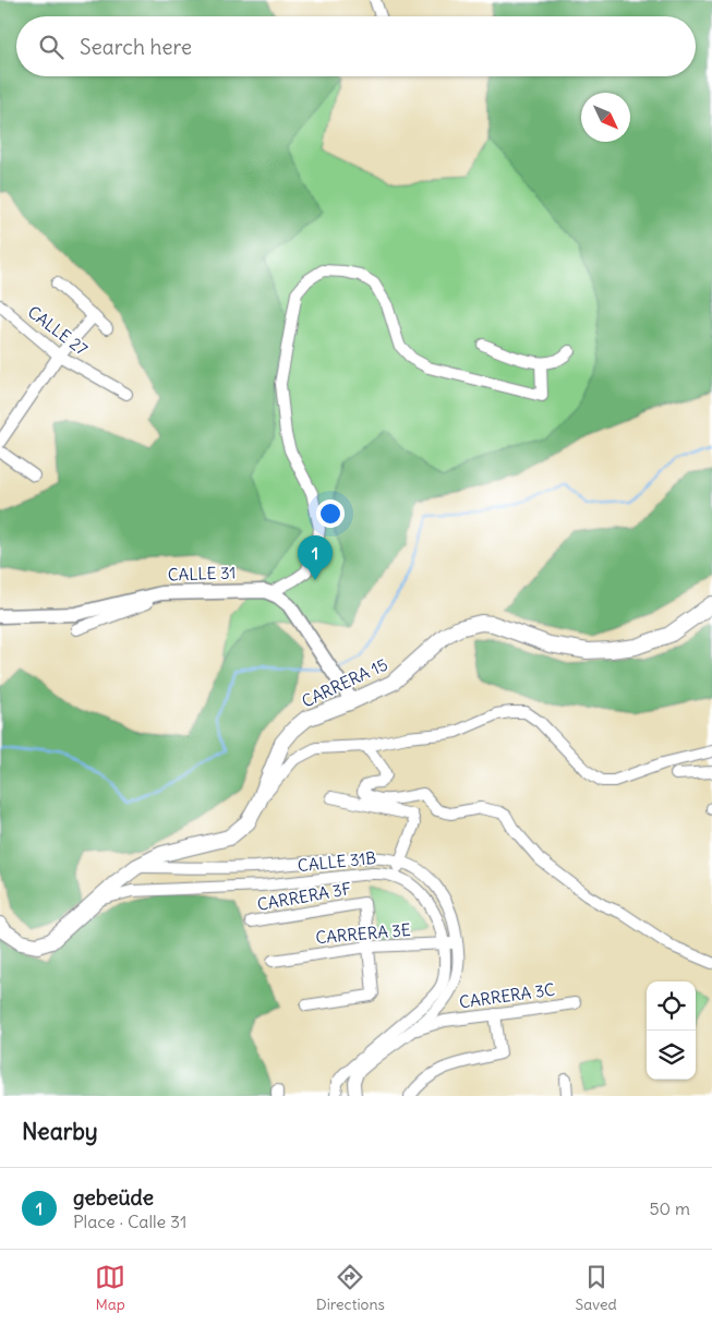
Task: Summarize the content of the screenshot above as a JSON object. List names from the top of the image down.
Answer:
{
  "streets": {
    "main road": ["CARRERA 15"],
    "street": [
      "CALLE 27",
      "CALLE 31",
      "CALLE 31B",
      "CARRERA 3F",
      "CARRERA 3E",
      "CARRERA 3C"
    ]
  },
  "crossings": [
    ["CALLE 31", "CARRERA 15"],
    ["CARRERA 15", "CALLE 31B"],
    ["CALLE 31B", "CARRERA 3E"],
    ["CALLE 31B", "CARRERA 3C"],
    ["CARRERA 3F", "CARRERA 3E"]
  ],
  "north": "bottom right",
  "page": {
    "search": "Search here",
    "pins": "1",
    "heading": "Nearby",
    "list": [
      {
        "mark": "1",
        "name": "gebeüde",
        "note": "Place · Calle 31",
        "value": "50 m"
      }
    ],
    "nav": ["Map", "Directions", "Saved"]
  }
}
